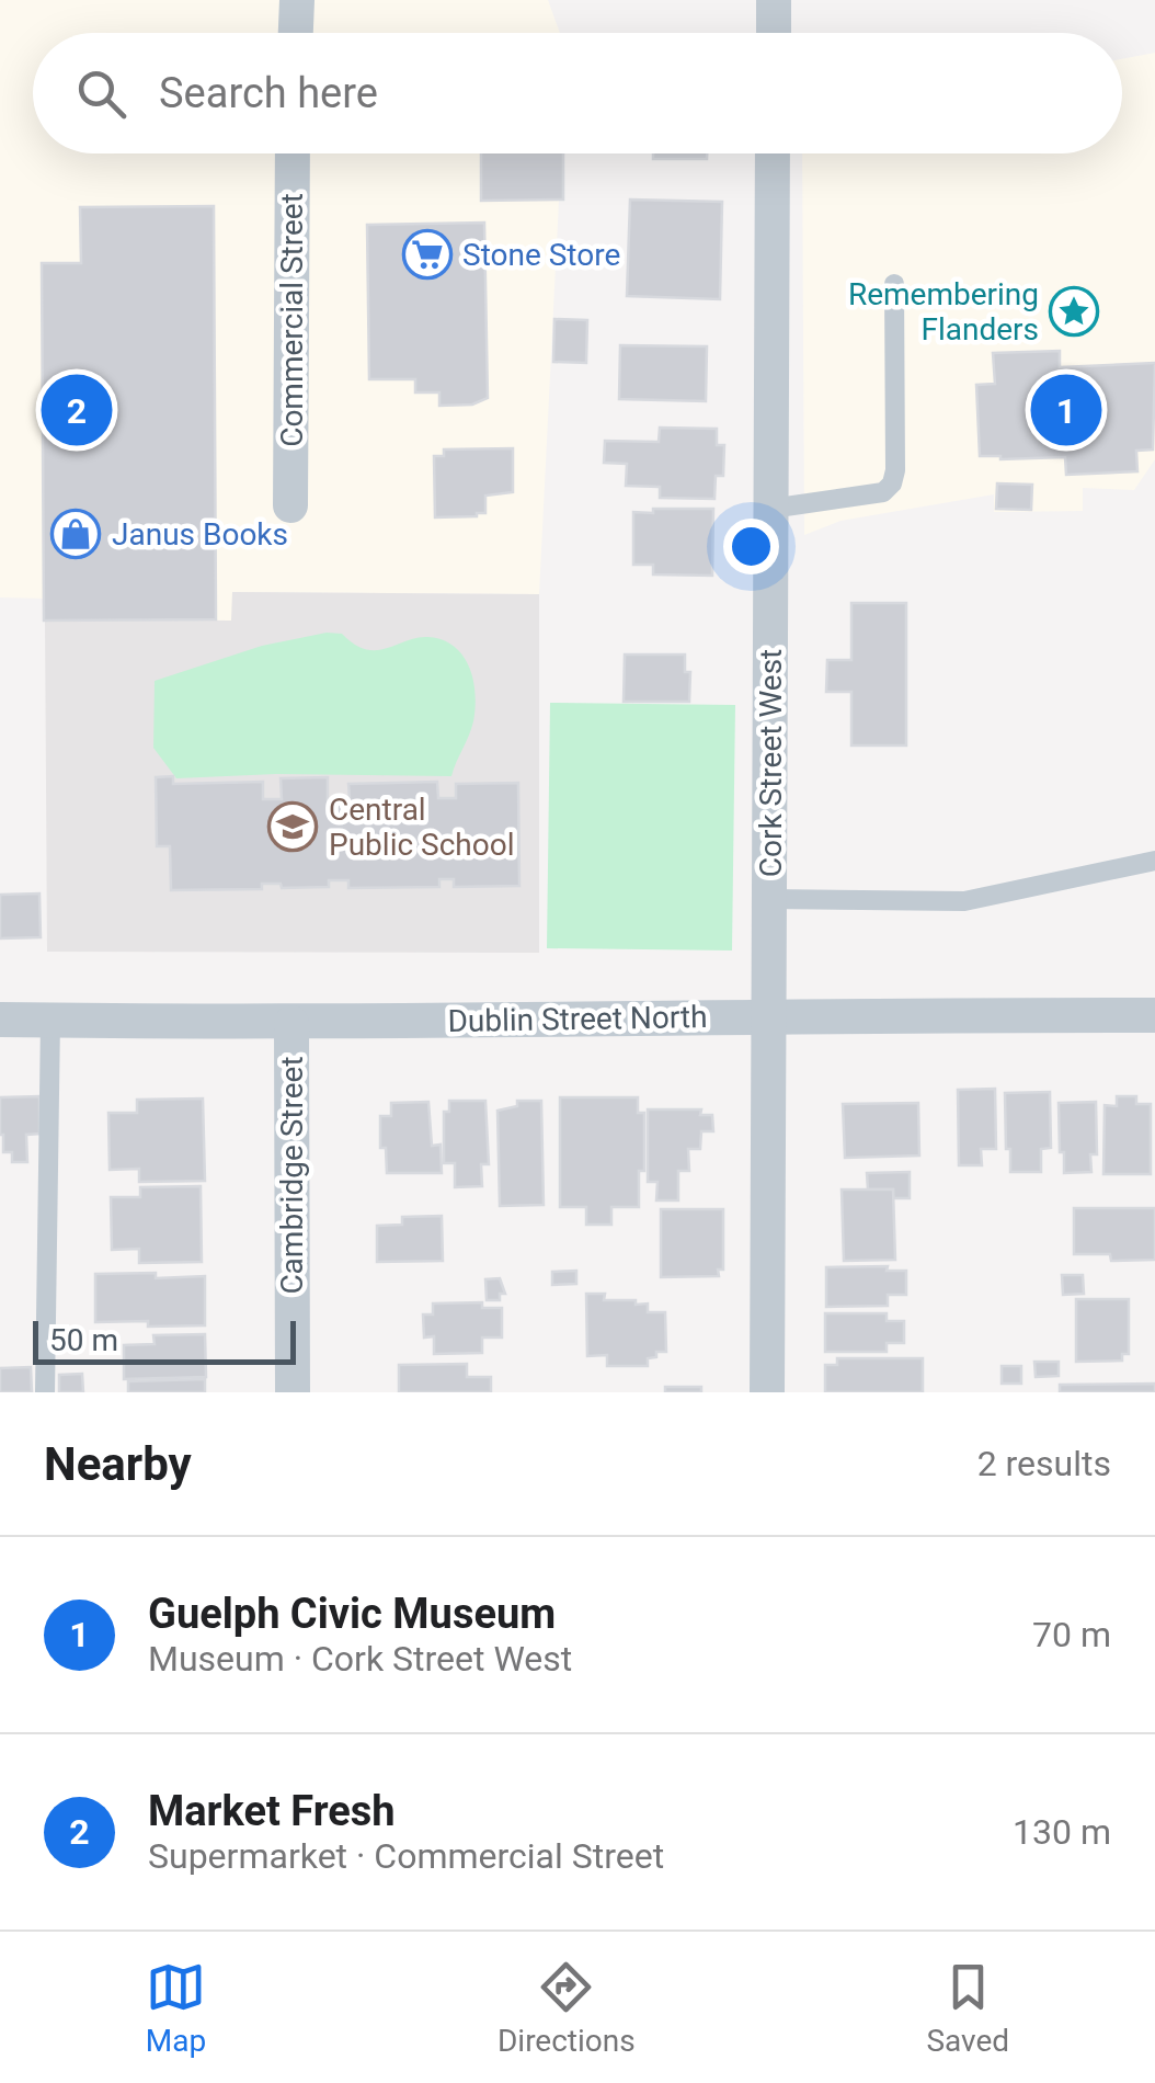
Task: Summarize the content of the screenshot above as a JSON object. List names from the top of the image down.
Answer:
{
  "streets": {
    "street": [
      "Commercial Street",
      "Cork Street West",
      "Dublin Street North",
      "Cambridge Street"
    ]
  },
  "crossings": [
    ["Cork Street West", "Dublin Street North"],
    ["Dublin Street North", "Cambridge Street"]
  ],
  "places": {
    "supermarket": ["Stone Store"],
    "place": ["Remembering Flanders"],
    "shop": ["Janus Books"],
    "school or university": ["Central Public School"]
  },
  "scale_bar": "50 m",
  "page": {
    "search": "Search here",
    "pins": ["1", "2"],
    "scale": "50 m",
    "heading": ["Nearby", "2 results"],
    "list": [
      {
        "mark": "1",
        "name": "Guelph Civic Museum",
        "note": "Museum · Cork Street West",
        "value": "70 m"
      },
      {
        "mark": "2",
        "name": "Market Fresh",
        "note": "Supermarket · Commercial Street",
        "value": "130 m"
      }
    ],
    "nav": ["Map", "Directions", "Saved"]
  }
}
